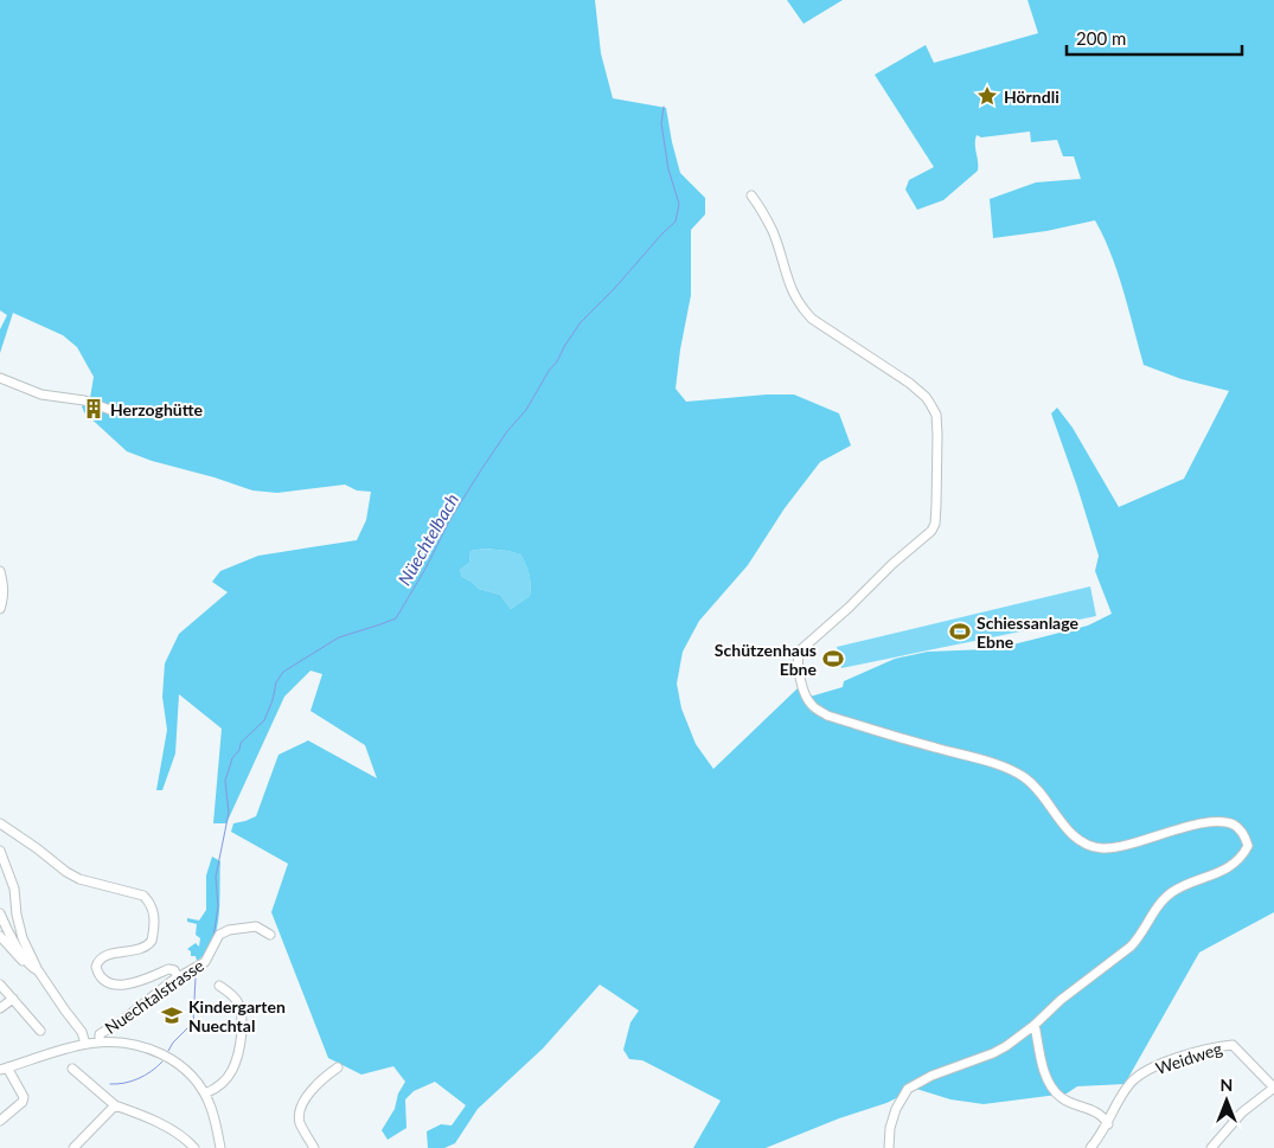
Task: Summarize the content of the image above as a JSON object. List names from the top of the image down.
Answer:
{
  "streets": {
    "street": ["Nuechtalstrasse", "Weidweg"]
  },
  "water": ["Nüechtelbach"],
  "places": {
    "place": ["Hörndli"],
    "building": ["Herzoghütte"],
    "sports": ["Schiessanlage Ebne", "Schützenhaus Ebne"],
    "school or university": ["Kindergarten Nuechtal"]
  },
  "scale_bar": "200 m",
  "north": "top"
}
